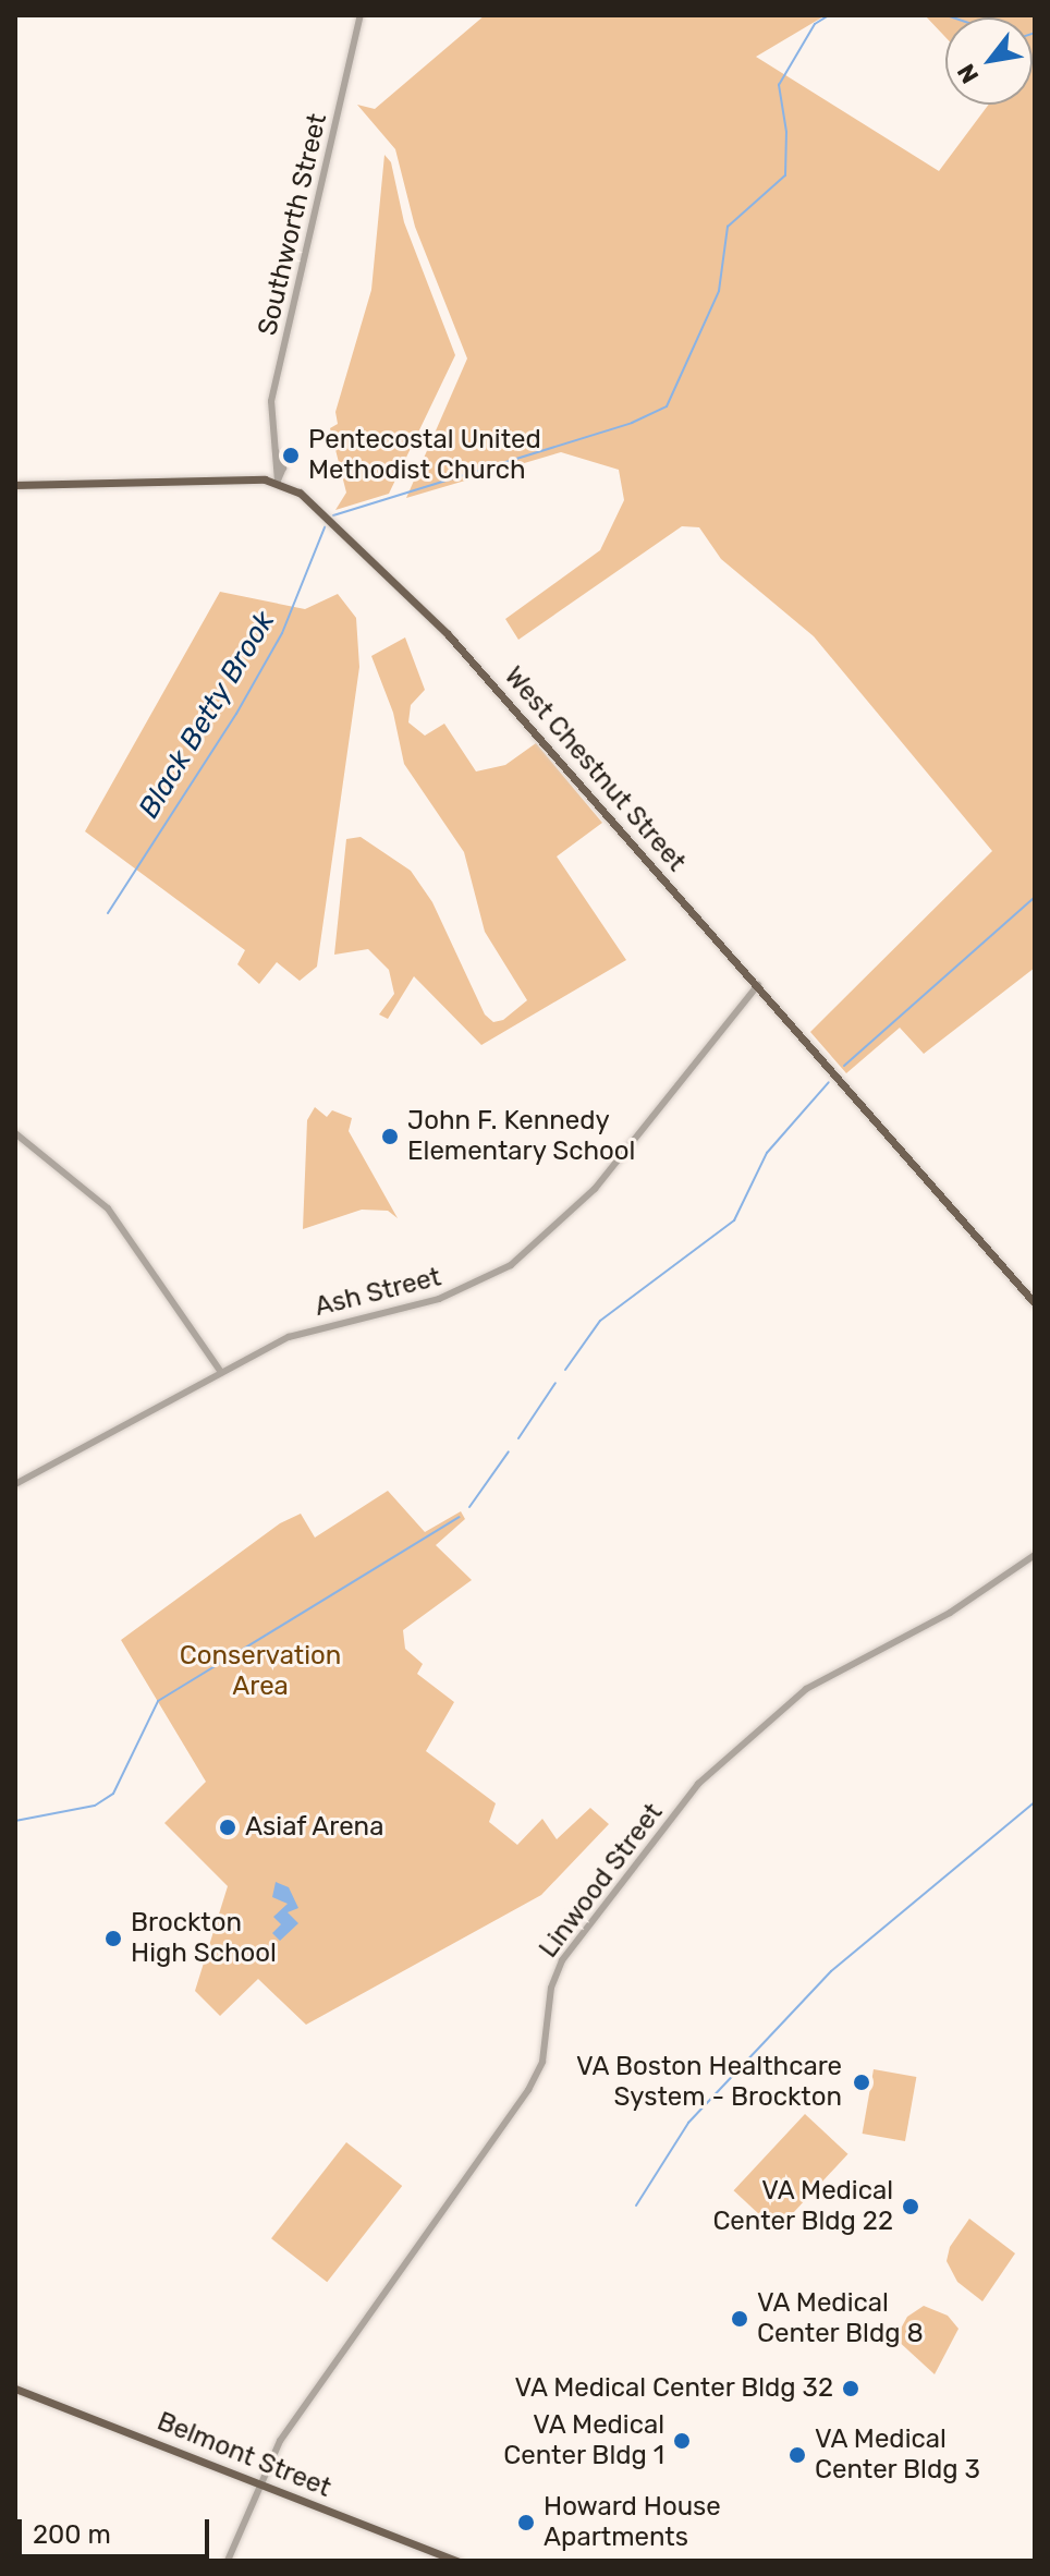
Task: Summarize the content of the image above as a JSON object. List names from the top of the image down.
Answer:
{
  "streets": {
    "main road": ["West Chestnut Street", "Belmont Street"],
    "street": ["Southworth Street", "Ash Street", "Linwood Street"]
  },
  "crossings": [
    ["Southworth Street", "West Chestnut Street"],
    ["West Chestnut Street", "Ash Street"],
    ["Linwood Street", "Belmont Street"]
  ],
  "water": ["Black Betty Brook"],
  "parks": ["Conservation Area"],
  "places": [
    "Pentecostal United Methodist Church",
    "John F. Kennedy Elementary School",
    "Asiaf Arena",
    "Brockton High School",
    "VA Boston Healthcare System - Brockton",
    "VA Medical Center Bldg 22",
    "VA Medical Center Bldg 8",
    "VA Medical Center Bldg 32",
    "VA Medical Center Bldg 1",
    "VA Medical Center Bldg 3",
    "Howard House Apartments"
  ],
  "scale_bar": "200 m",
  "north": "bottom left"
}
